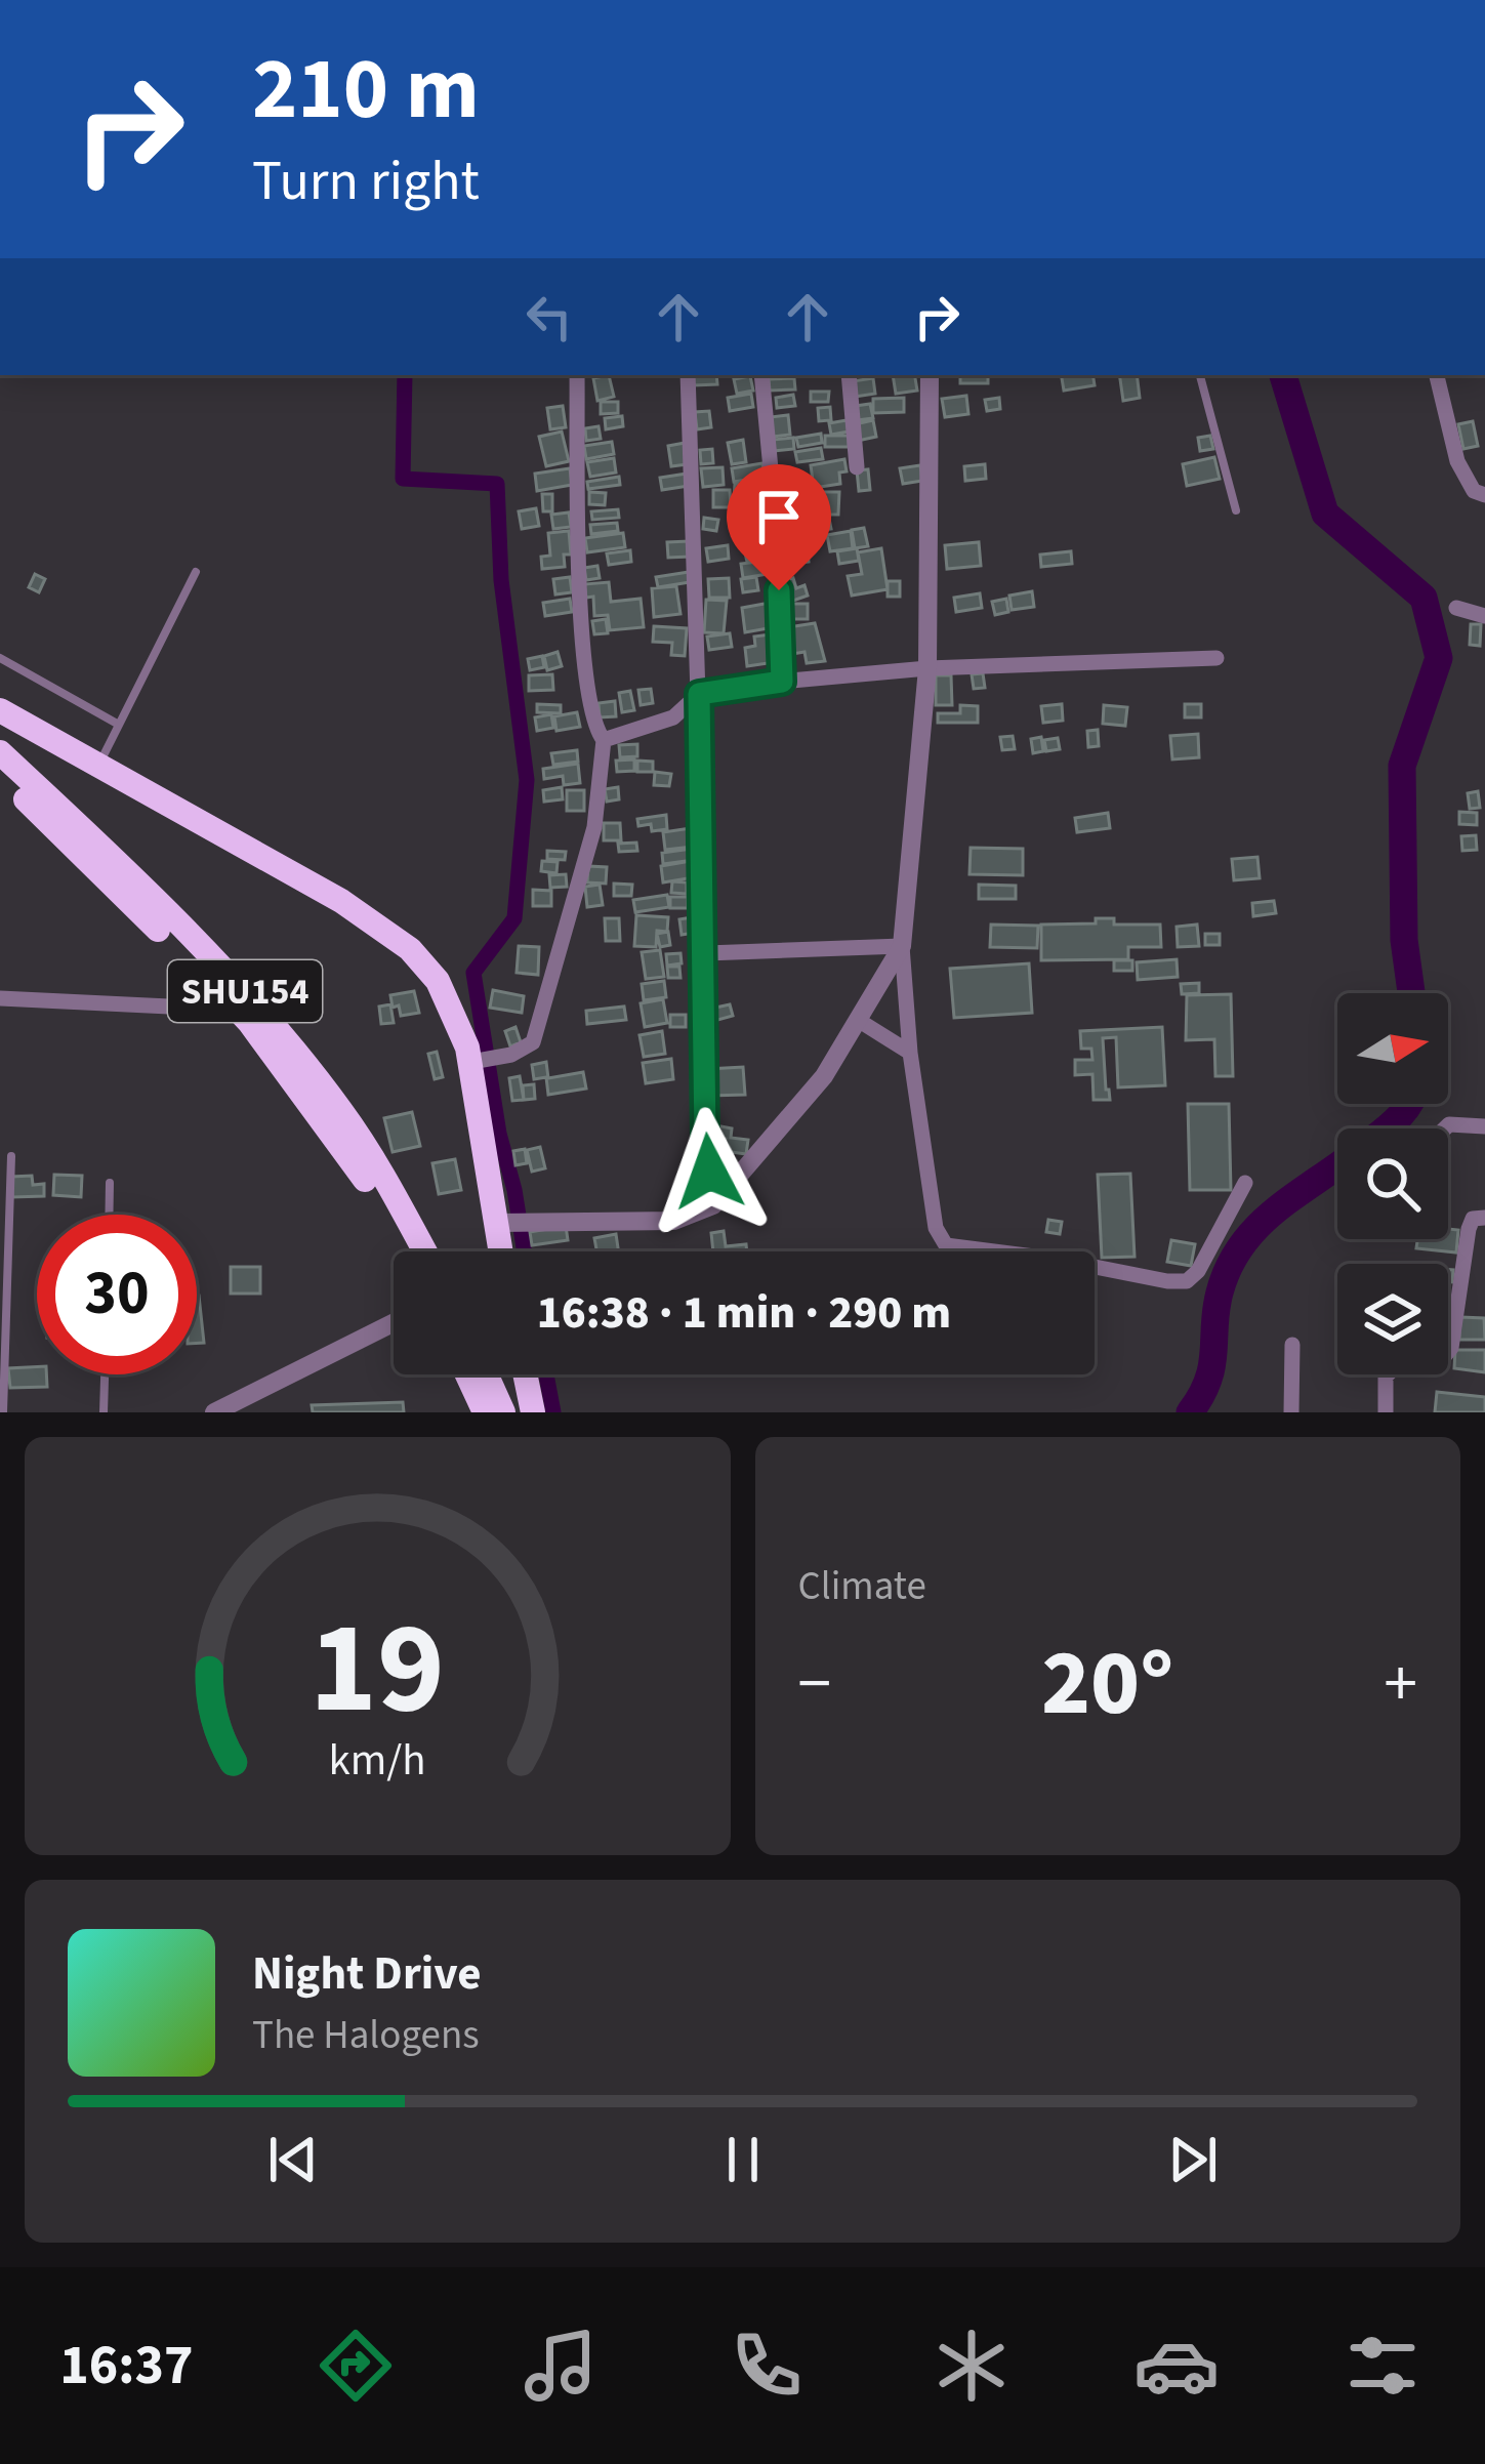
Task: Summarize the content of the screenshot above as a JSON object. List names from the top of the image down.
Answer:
{
  "streets": {
    "highway": ["SHU154"]
  },
  "north": "right",
  "page": {
    "turn": ["210 m", "Turn right"],
    "limit": "30",
    "trip": "16:38 · 1 min · 290 m",
    "tile": "Climate",
    "heat": ["−", "20°", "+"],
    "song": ["Night Drive", "The Halogens"],
    "tabs": "16:37",
    "gauge": ["19", "km/h"]
  }
}
